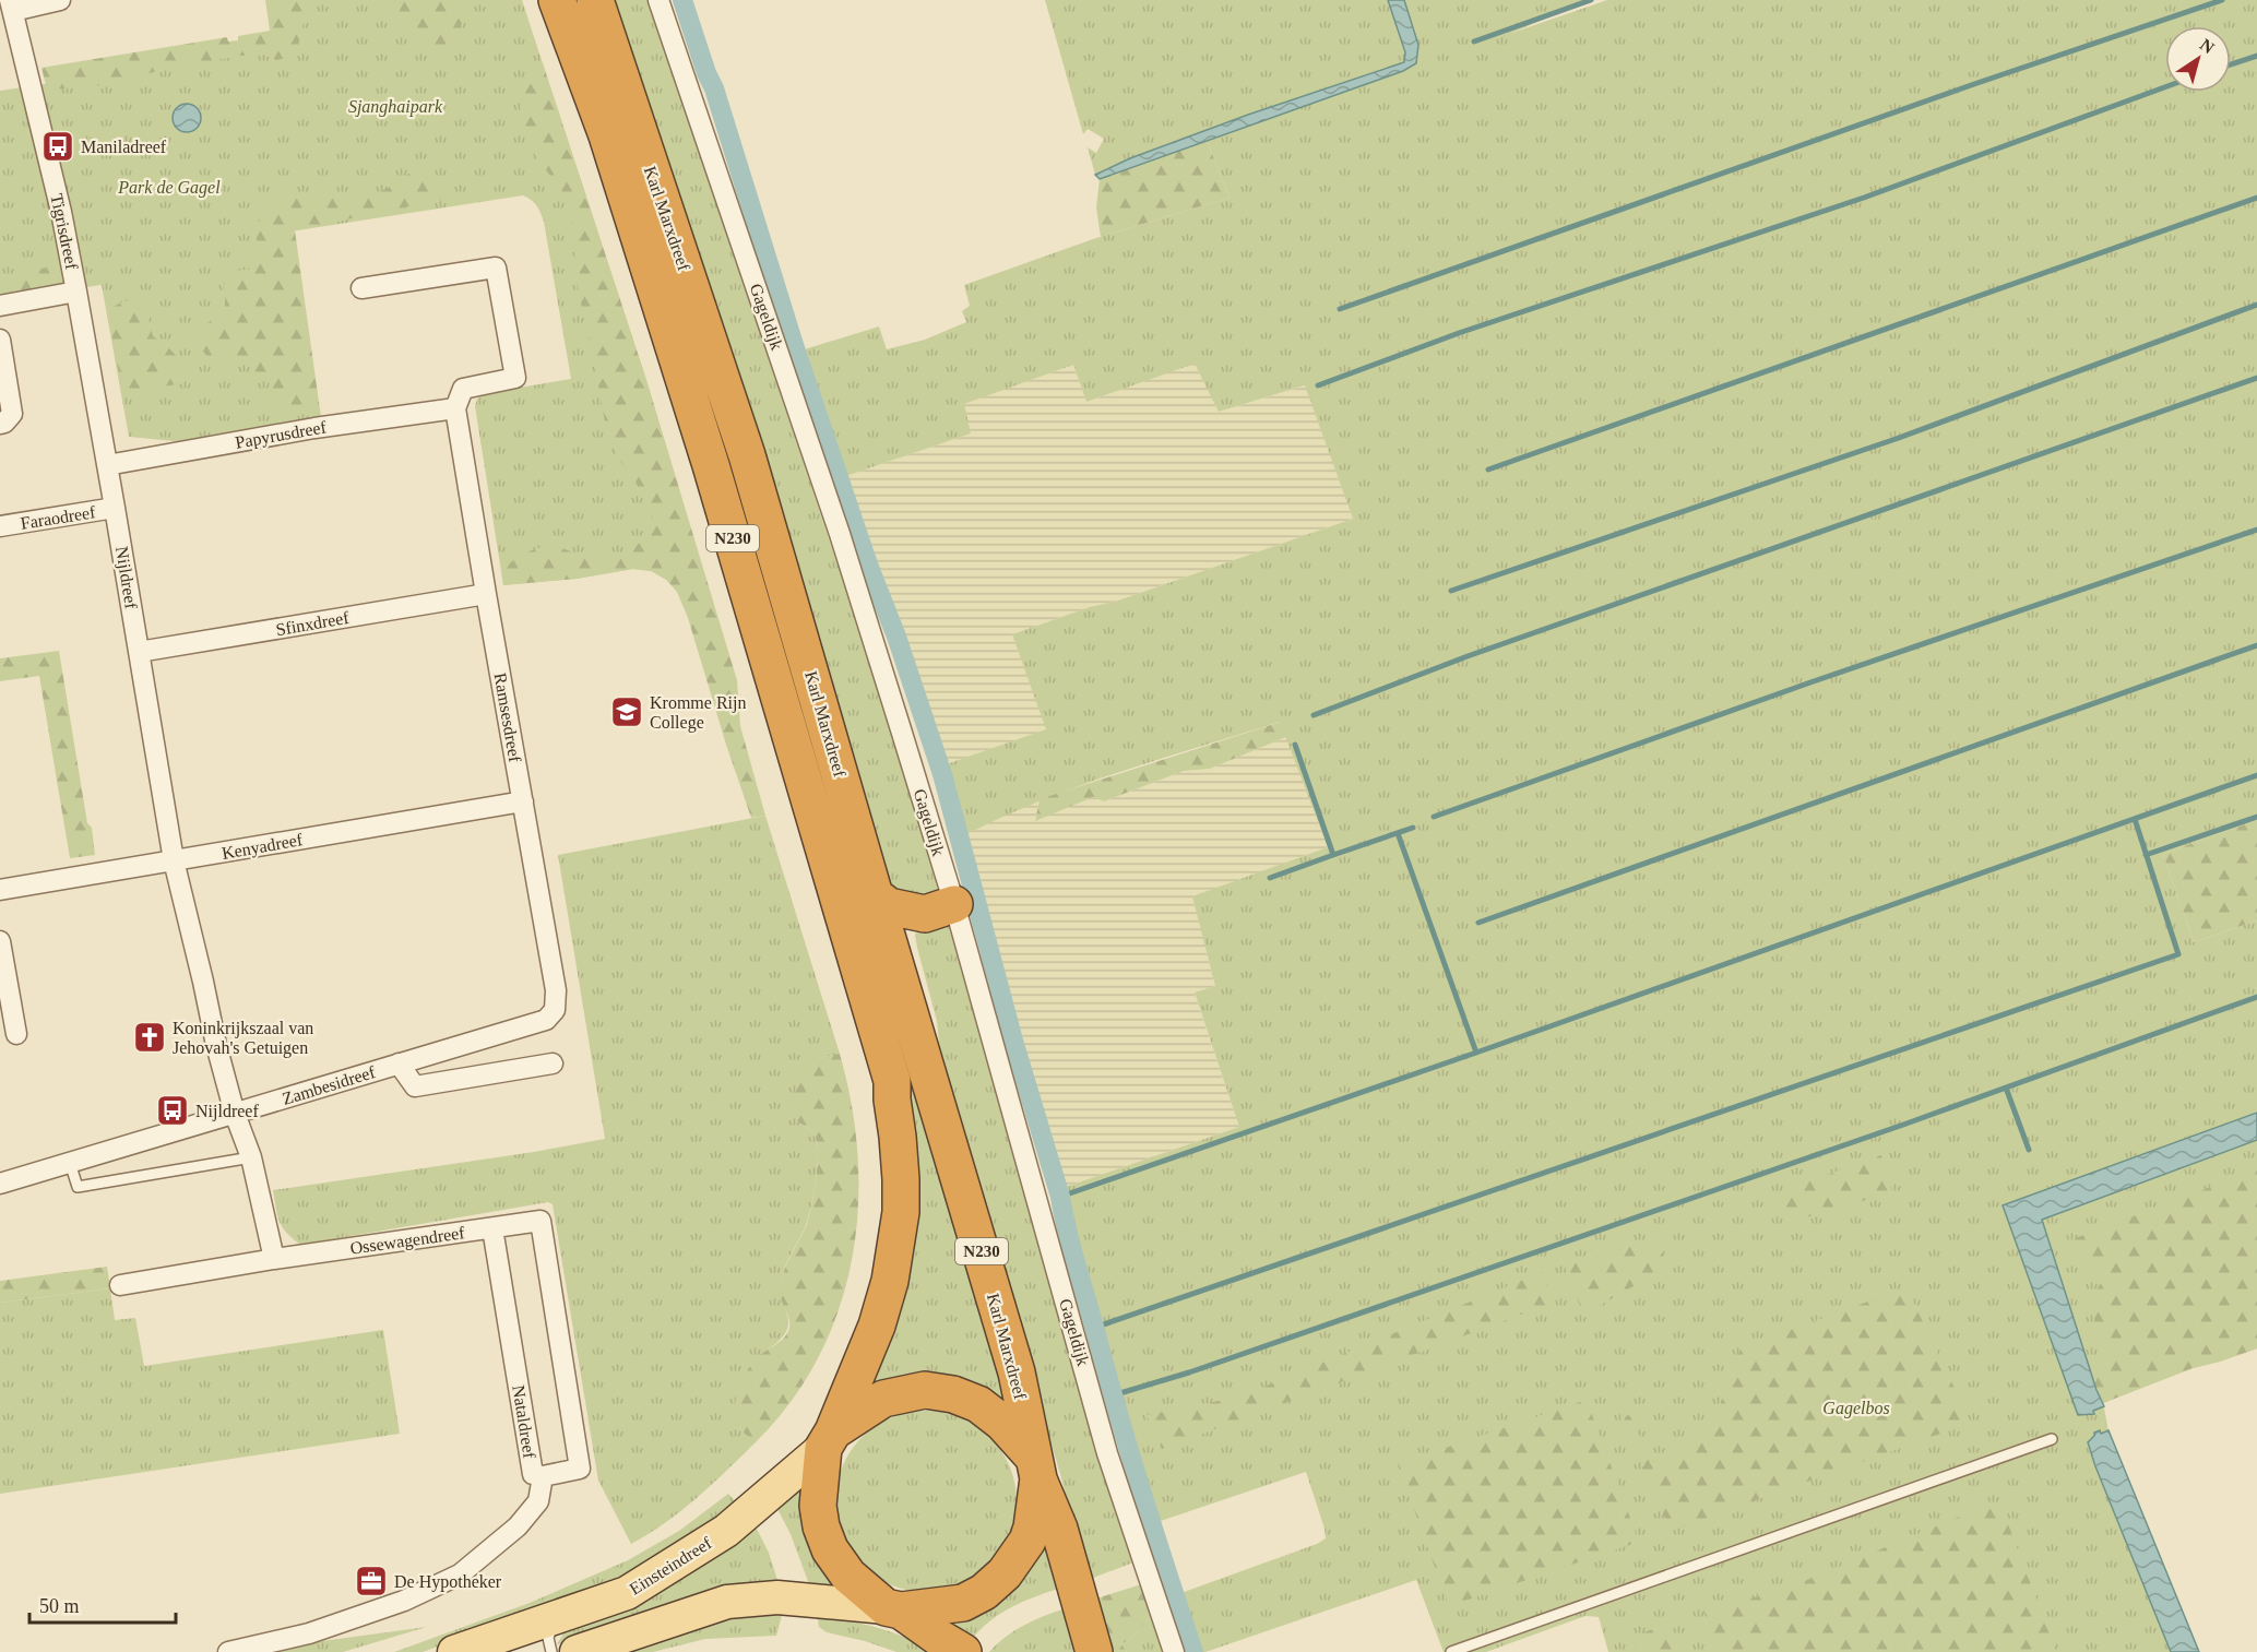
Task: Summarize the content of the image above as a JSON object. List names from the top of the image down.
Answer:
{
  "streets": {
    "highway": ["Karl Marxdreef", "N230"],
    "main road": ["Einsteindreef"],
    "street": [
      "Tigrisdreef",
      "Gageldijk",
      "Papyrusdreef",
      "Faraodreef",
      "Nijldreef",
      "Sfinxdreef",
      "Ramsesdreef",
      "Kenyadreef",
      "Zambesidreef",
      "Ossewagendreef",
      "Nataldreef"
    ]
  },
  "crossings": [
    ["Karl Marxdreef", "N230"],
    ["Karl Marxdreef", "Einsteindreef"],
    ["Tigrisdreef", "Papyrusdreef"],
    ["Tigrisdreef", "Nijldreef"],
    ["Papyrusdreef", "Nijldreef"],
    ["Papyrusdreef", "Ramsesdreef"],
    ["Faraodreef", "Nijldreef"],
    ["N230", "Einsteindreef"],
    ["Nijldreef", "Sfinxdreef"],
    ["Nijldreef", "Kenyadreef"],
    ["Nijldreef", "Zambesidreef"],
    ["Sfinxdreef", "Ramsesdreef"],
    ["Ramsesdreef", "Kenyadreef"],
    ["Ramsesdreef", "Zambesidreef"],
    ["Ossewagendreef", "Nataldreef"]
  ],
  "parks": ["Sjanghaipark", "Park de Gagel", "Gagelbos"],
  "places": {
    "bus stop": ["Maniladreef", "Nijldreef"],
    "school or university": ["Kromme Rijn College"],
    "church": ["Koninkrijkszaal van Jehovah's Getuigen"],
    "office": ["De Hypotheker"]
  },
  "scale_bar": "50 m",
  "north": "top right"
}
